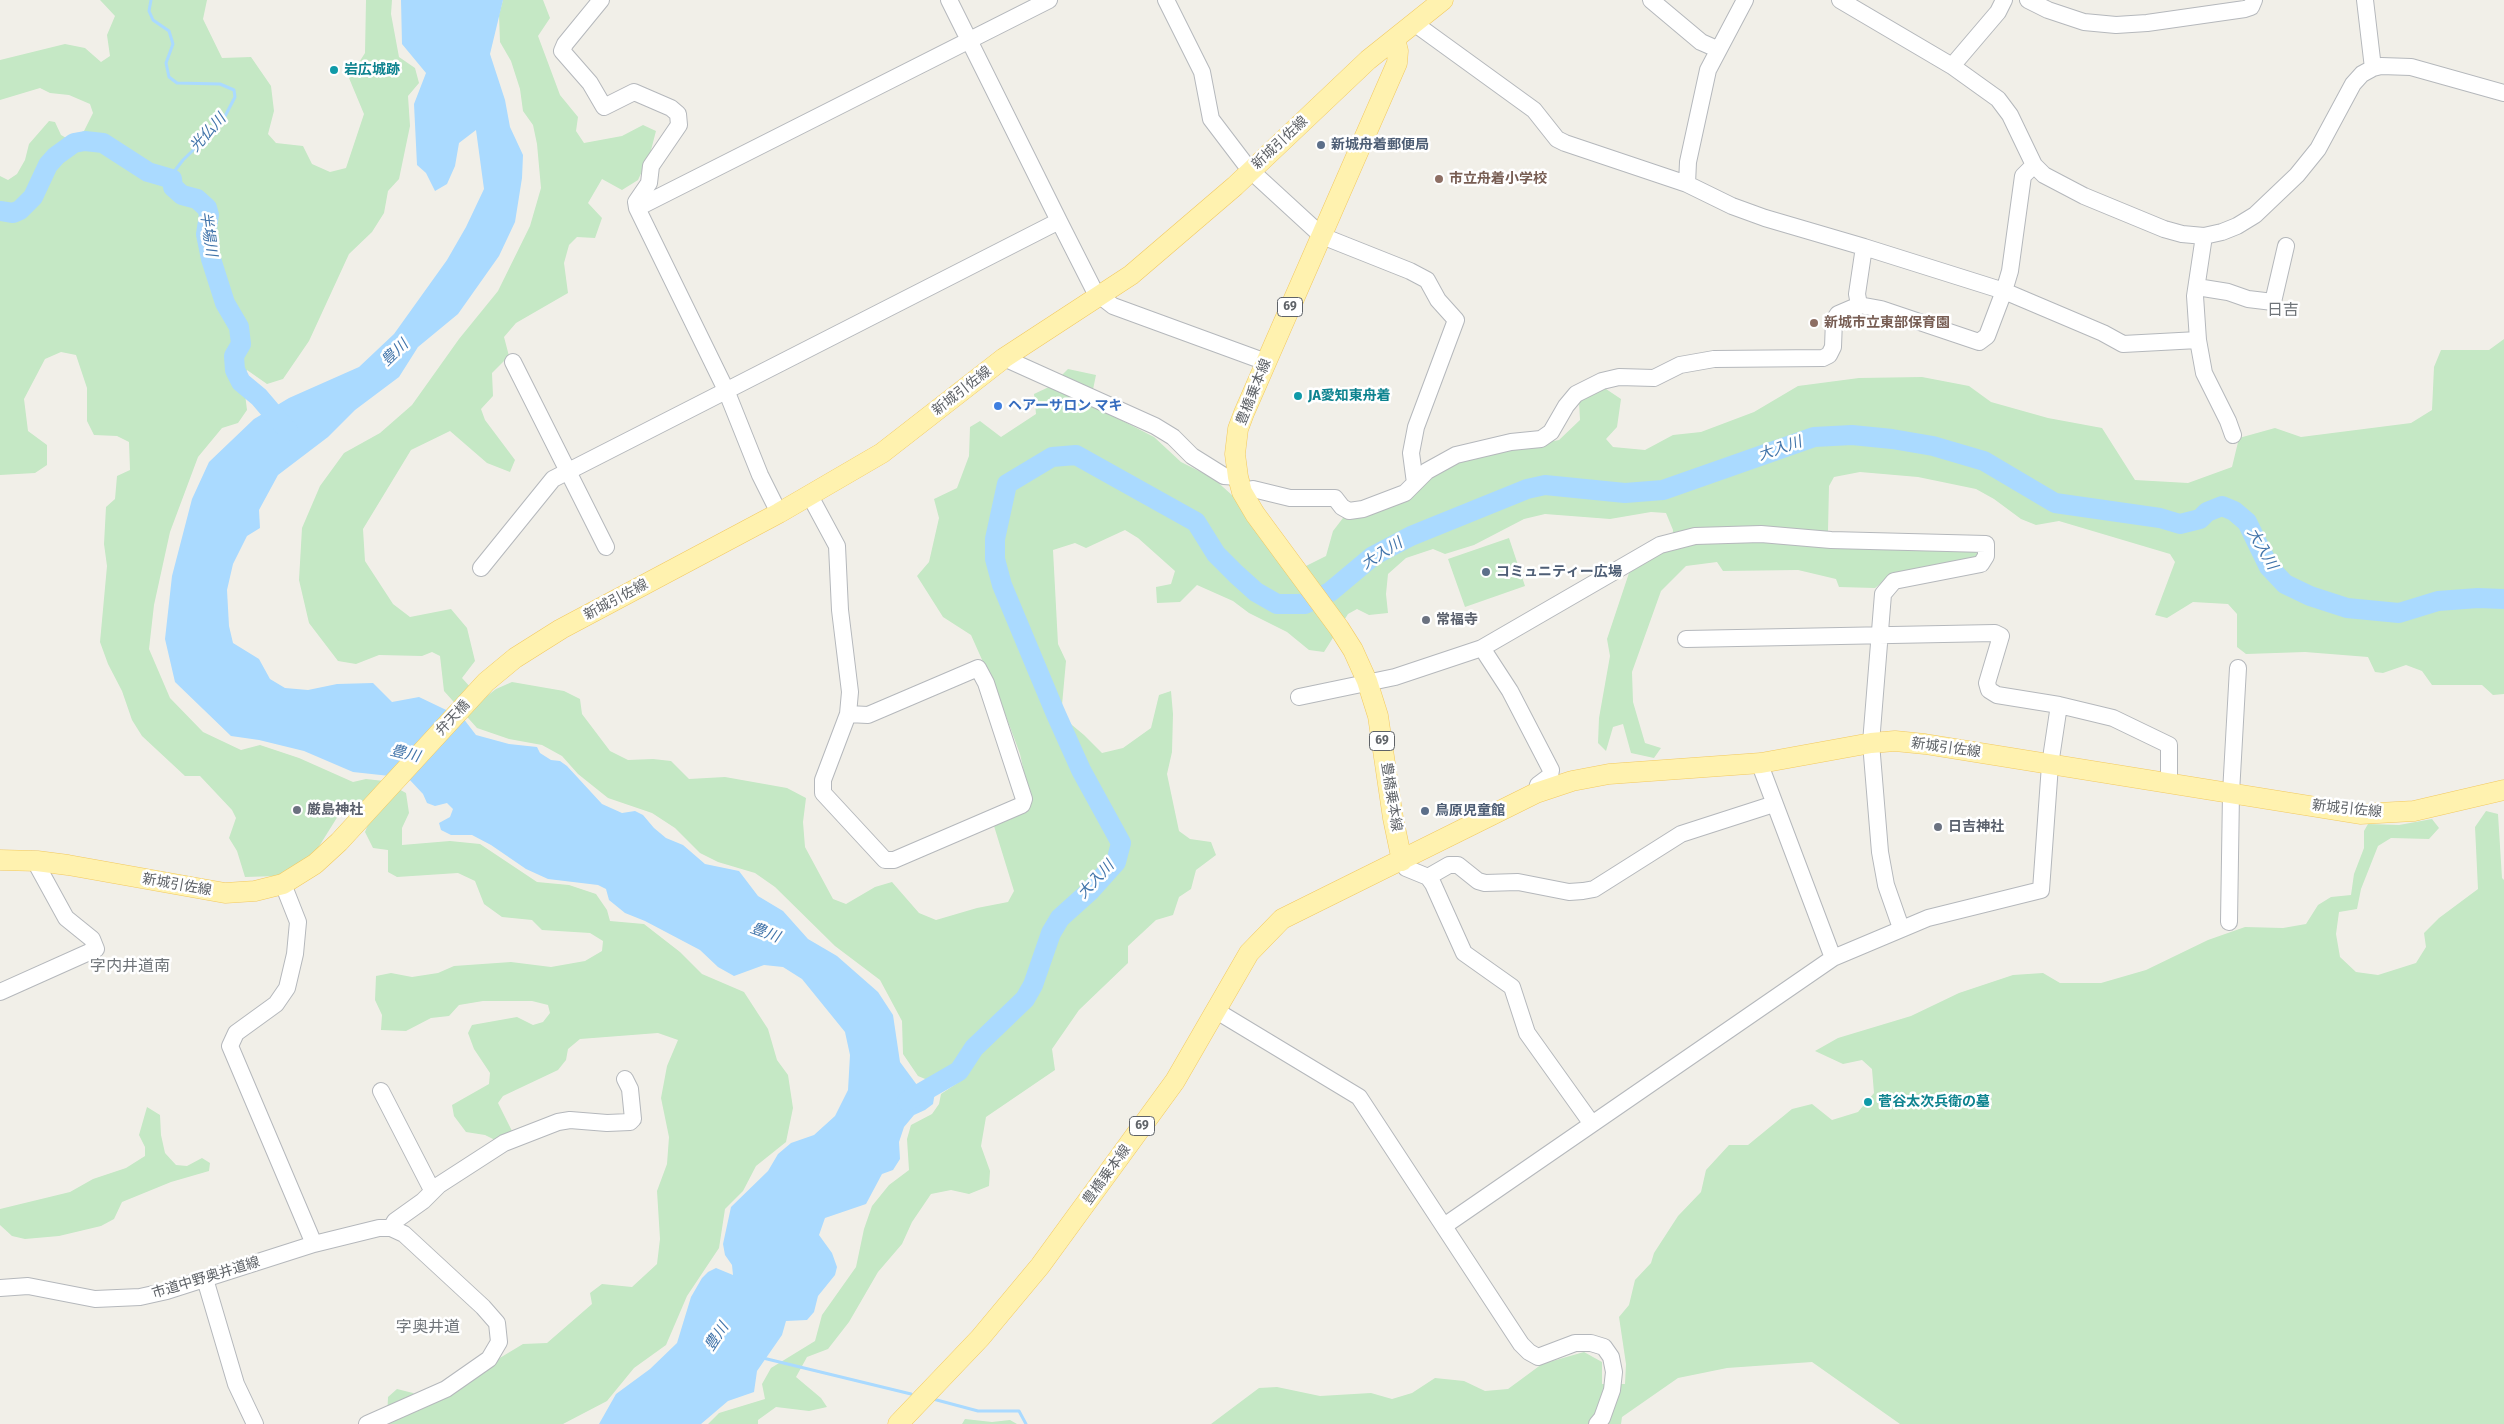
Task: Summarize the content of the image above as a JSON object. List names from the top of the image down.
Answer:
{
  "streets": {
    "main road": [
      "新城引佐線",
      "69",
      "豊橋乗本線",
      "弁天橋"
    ],
    "street": ["市道中野奥井道線"]
  },
  "crossings": [
    ["新城引佐線", "豊橋乗本線"],
    ["新城引佐線", "弁天橋"]
  ],
  "districts": ["日吉", "字内井道南", "字奥井道"],
  "water": [
    "光仏川",
    "半場川",
    "豊川",
    "大入川"
  ],
  "places": [
    "岩広城跡",
    "新城舟着郵便局",
    "市立舟着小学校",
    "新城市立東部保育園",
    "JA愛知東舟着",
    "ヘアーサロン マキ",
    "コミュニティー広場",
    "常福寺",
    "厳島神社",
    "鳥原児童館",
    "日吉神社",
    "菅谷太次兵衛の墓"
  ]
}
